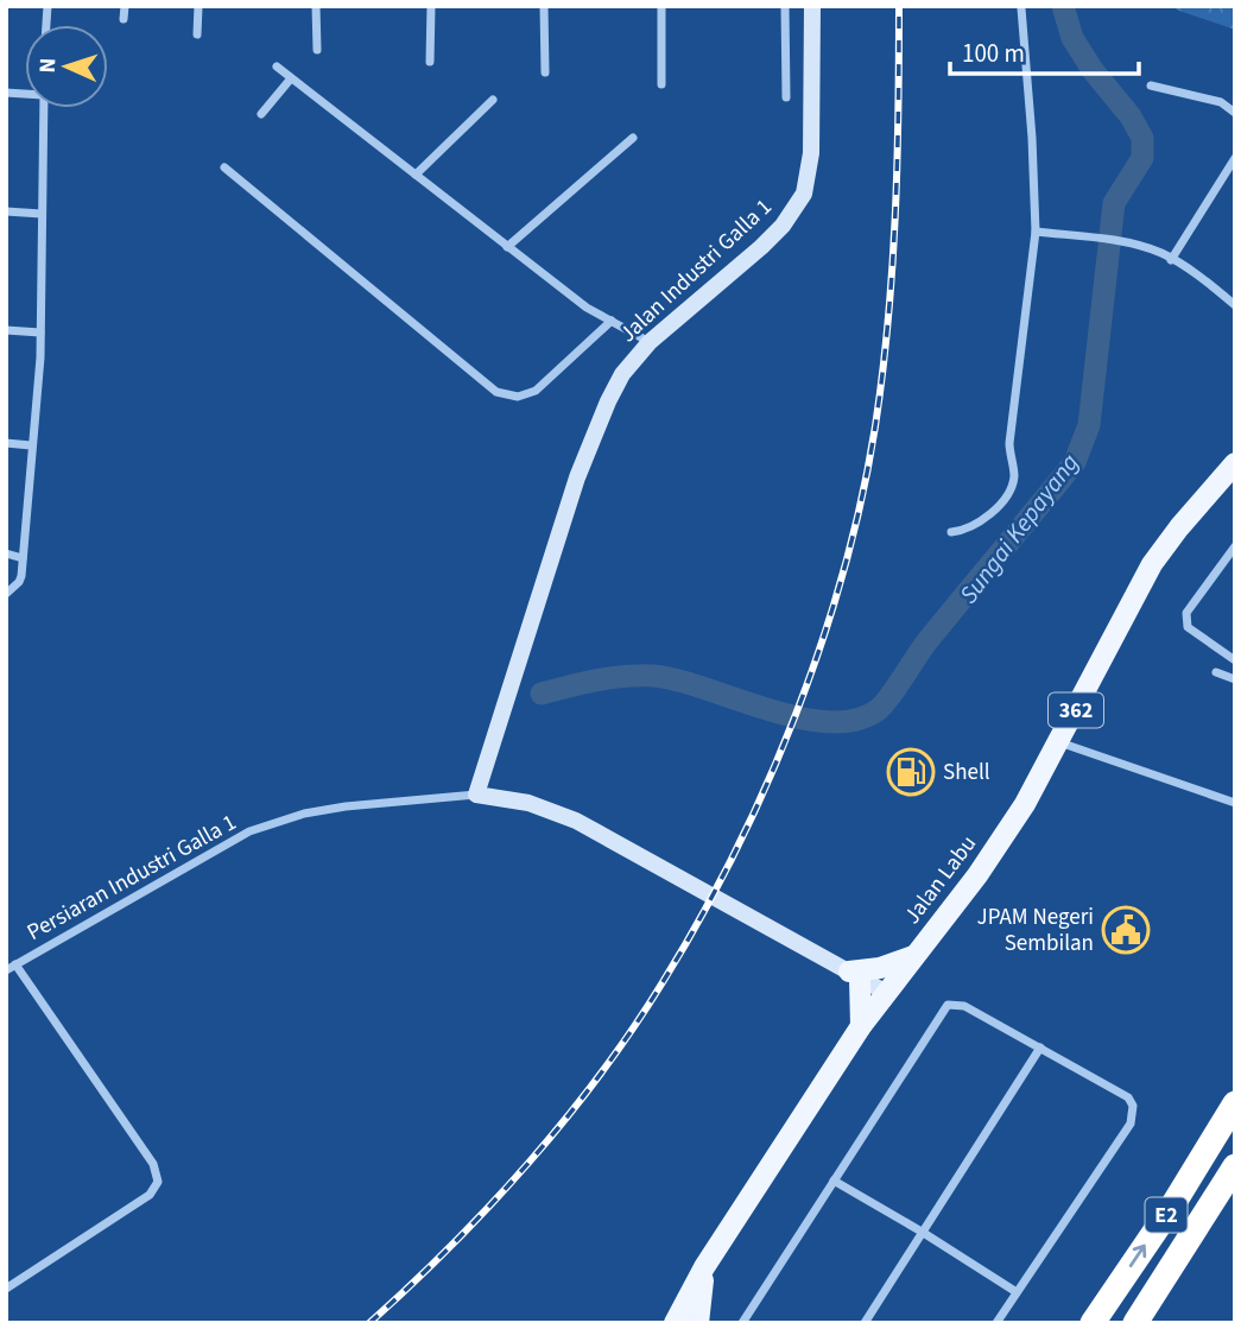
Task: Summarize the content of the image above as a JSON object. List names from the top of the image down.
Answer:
{
  "streets": {
    "highway": ["E2"],
    "main road": ["Jalan Industri Galla 1", "362", "Jalan Labu"],
    "street": ["Persiaran Industri Galla 1"]
  },
  "crossings": [
    ["Jalan Industri Galla 1", "Persiaran Industri Galla 1"]
  ],
  "water": ["Sungai Kepayang"],
  "places": {
    "fuel station": ["Shell"],
    "public building": ["JPAM Negeri Sembilan"]
  },
  "scale_bar": "100 m",
  "north": "left"
}
